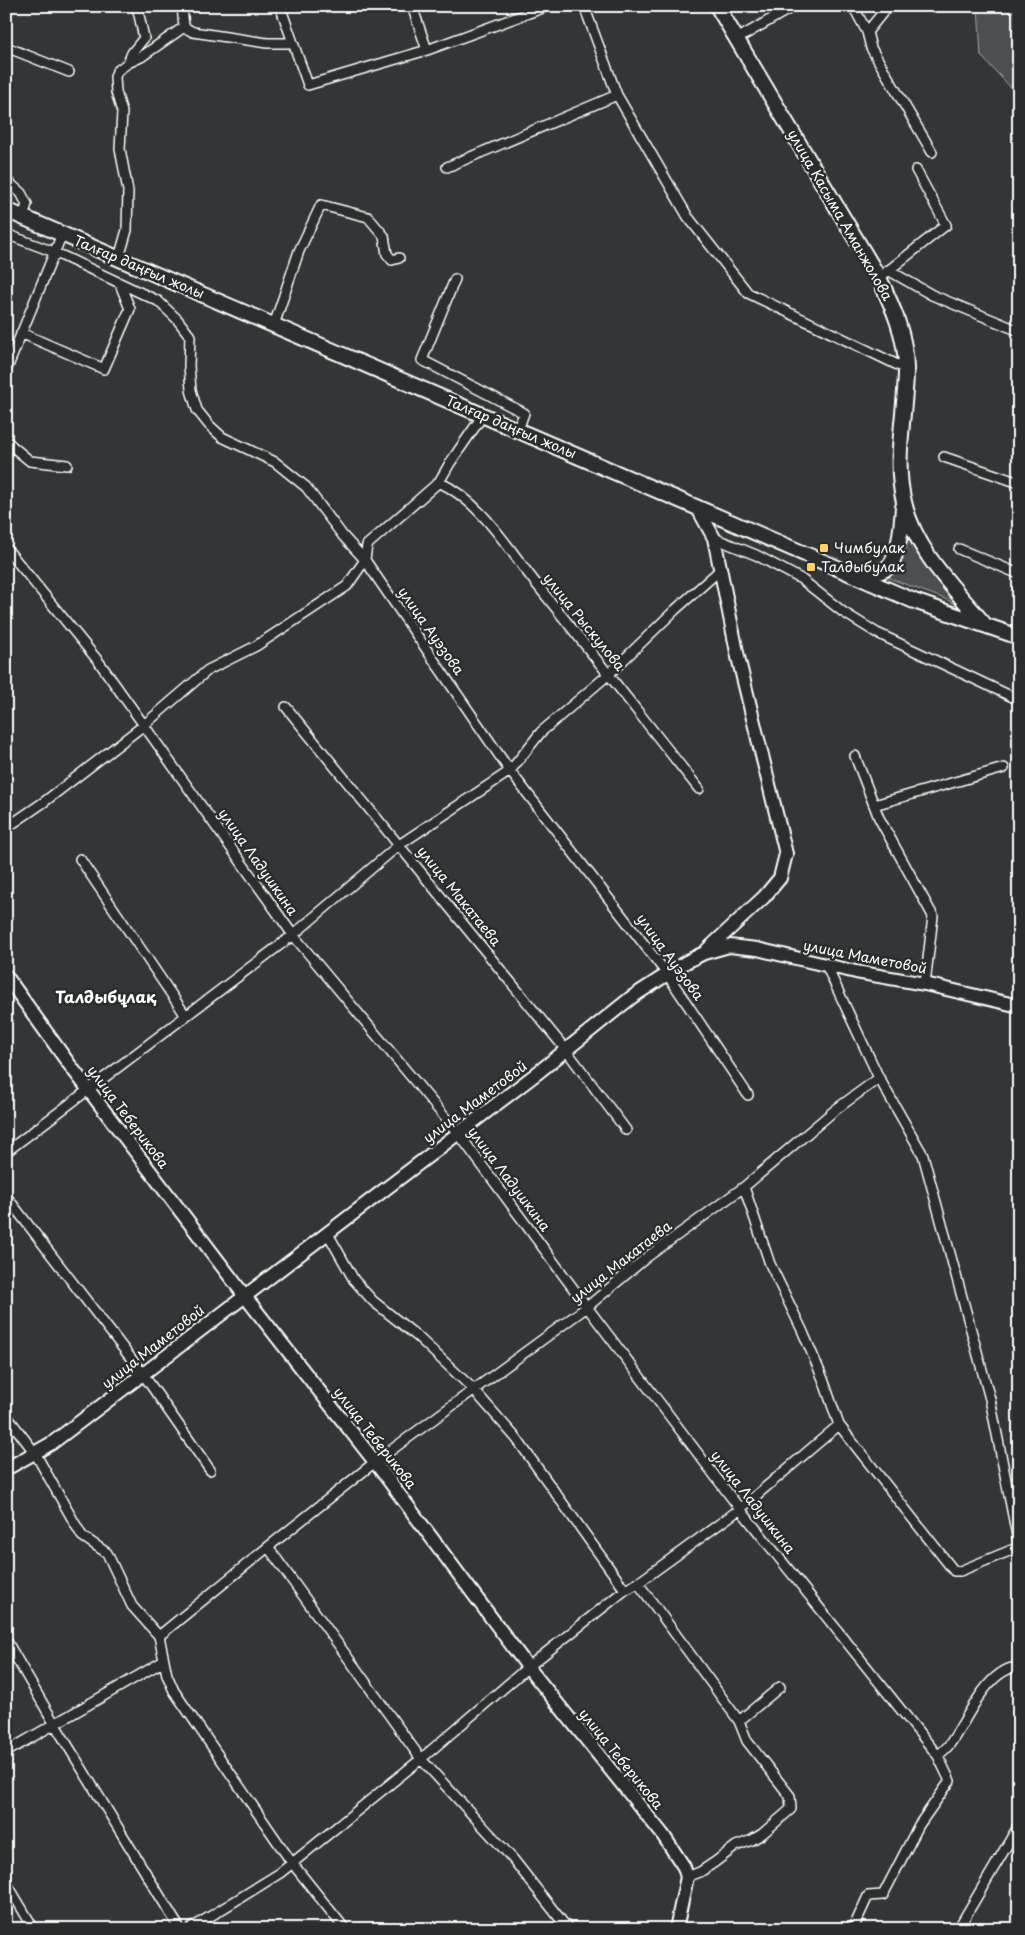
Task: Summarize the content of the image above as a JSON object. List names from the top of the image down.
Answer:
{
  "streets": {
    "main road": ["улица Касыма Аманжолова", "Талғар даңғыл жолы"],
    "street": [
      "улица Рыскулова",
      "улица Ауэзова",
      "улица Ладушкина",
      "улица Макатаева",
      "улица Маметовой",
      "улица Теберикова"
    ]
  },
  "crossings": [
    ["улица Касыма Аманжолова", "Талғар даңғыл жолы"],
    ["улица Ауэзова", "улица Маметовой"],
    ["улица Ладушкина", "улица Макатаева"],
    ["улица Ладушкина", "улица Маметовой"],
    ["улица Макатаева", "улица Маметовой"],
    ["улица Макатаева", "улица Теберикова"],
    ["улица Маметовой", "улица Теберикова"]
  ],
  "districts": ["Талдыбұлақ"],
  "places": {
    "transit": ["Чимбулак", "Талдыбулак"]
  }
}
